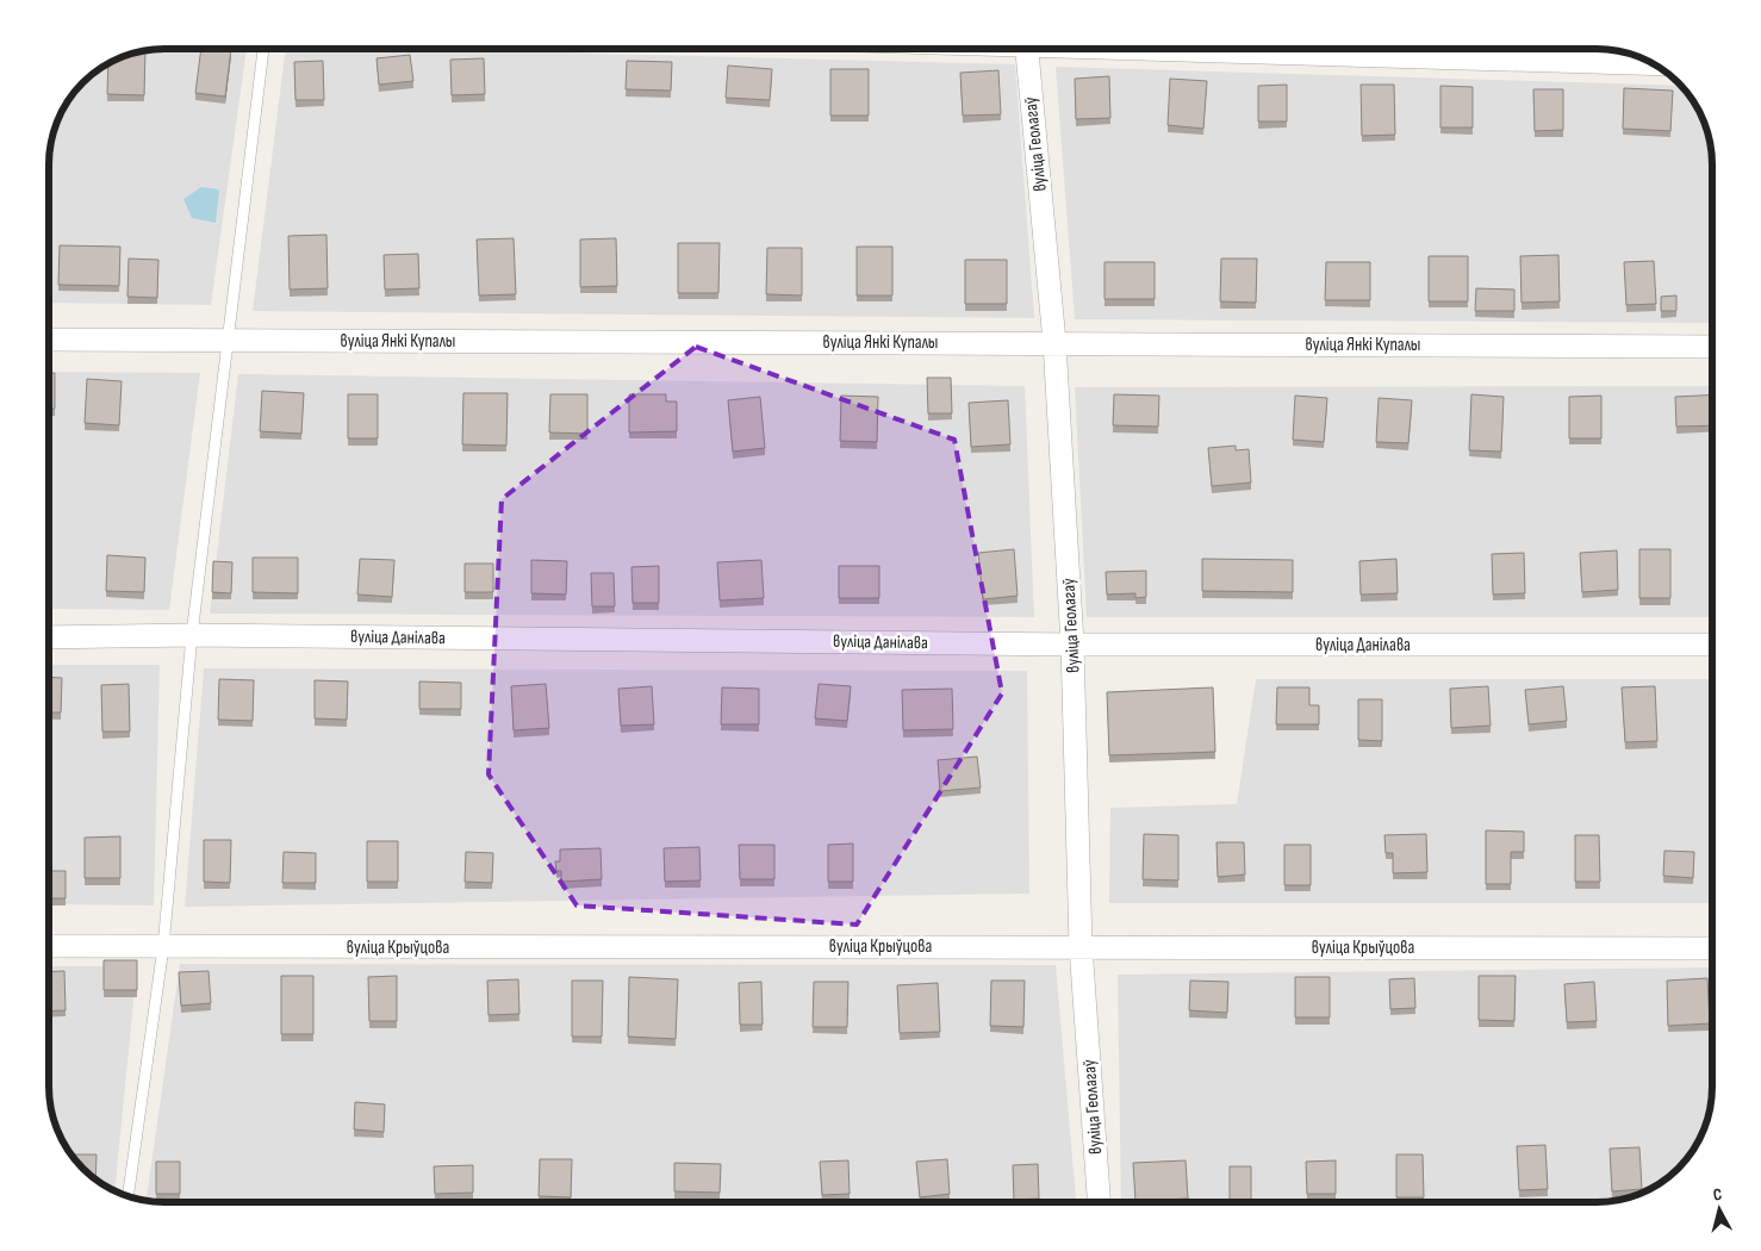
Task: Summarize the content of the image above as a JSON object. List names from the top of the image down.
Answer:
{
  "streets": {
    "street": [
      "вуліца Геолагаў",
      "вуліца Янкі Купалы",
      "вуліца Данілава",
      "вуліца Крыўцова"
    ]
  },
  "crossings": [
    ["вуліца Геолагаў", "вуліца Янкі Купалы"],
    ["вуліца Геолагаў", "вуліца Данілава"],
    ["вуліца Геолагаў", "вуліца Крыўцова"]
  ],
  "north": "top"
}
